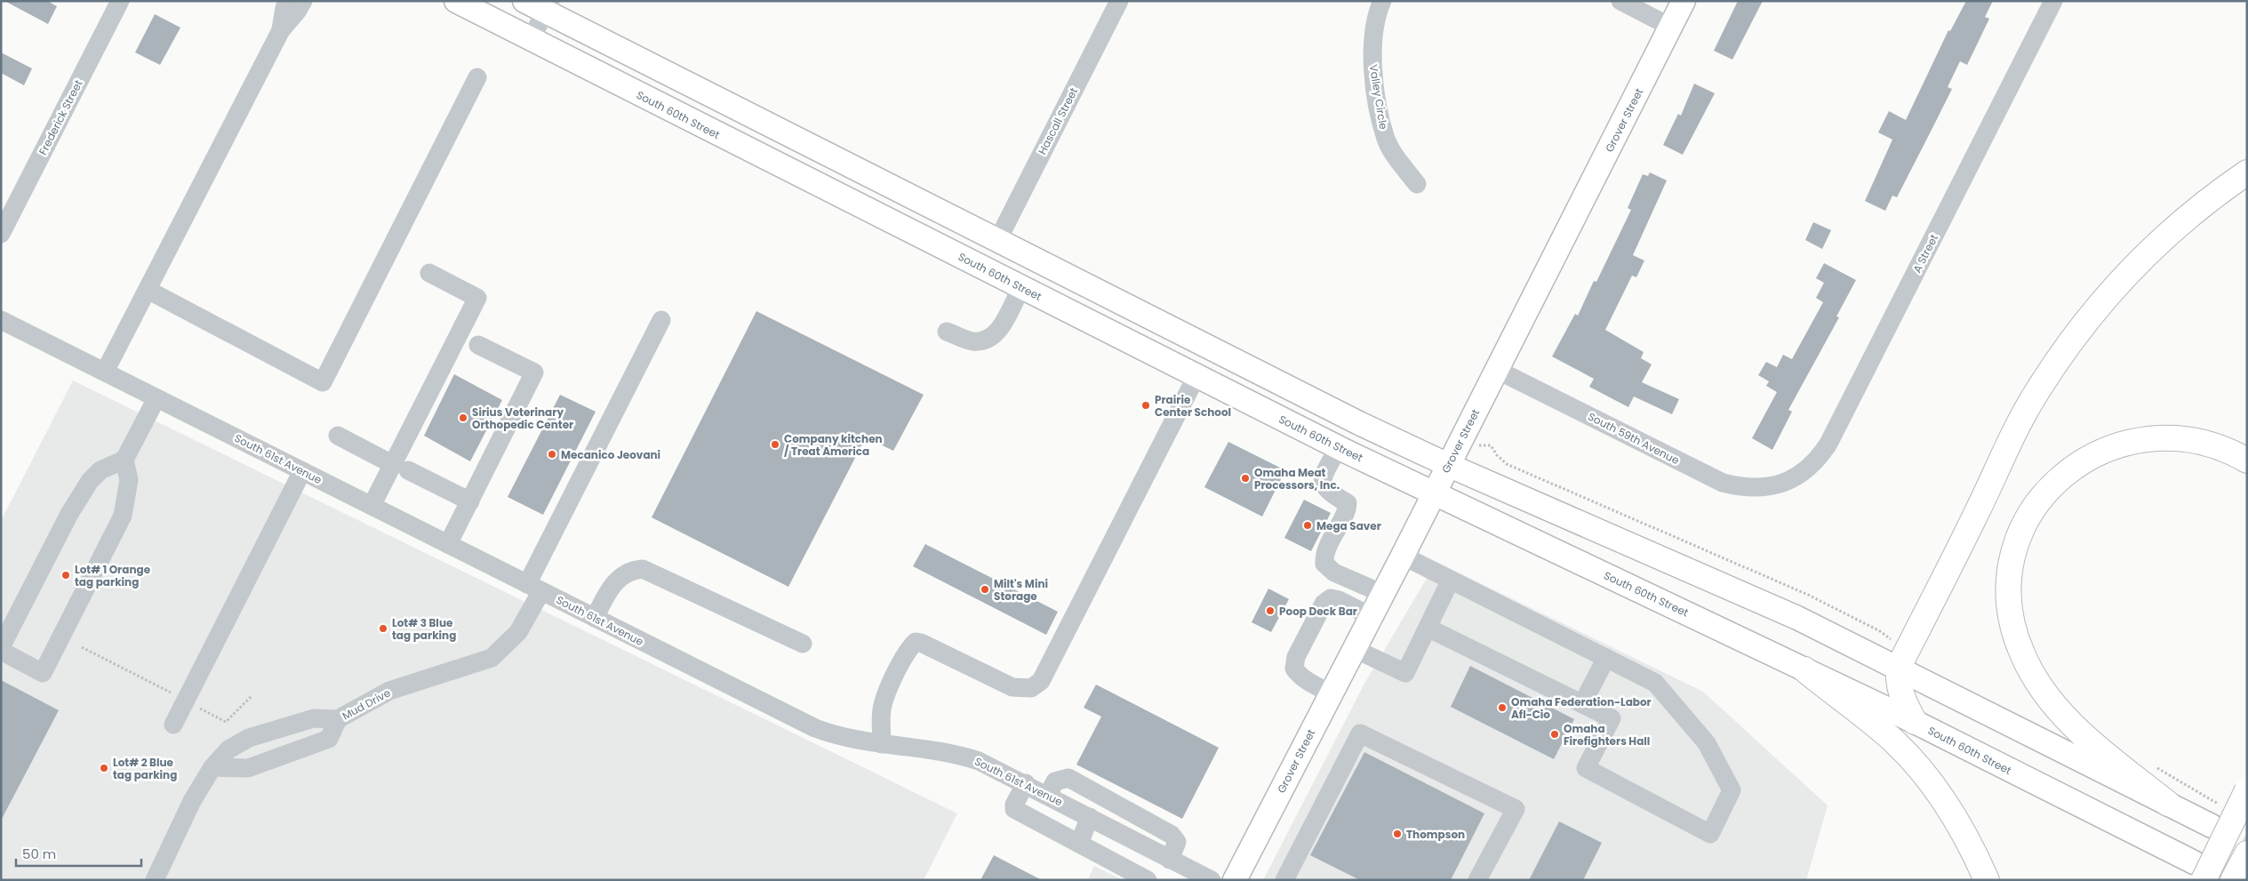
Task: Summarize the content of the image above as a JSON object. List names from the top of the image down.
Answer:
{
  "streets": {
    "main road": ["South 60th Street", "Grover Street"],
    "street": [
      "Valley Circle",
      "Frederick Street",
      "Hascall Street",
      "A Street",
      "South 59th Avenue",
      "South 61st Avenue",
      "Mud Drive"
    ]
  },
  "crossings": [
    ["South 60th Street", "Grover Street"],
    ["Grover Street", "South 59th Avenue"],
    ["A Street", "South 59th Avenue"],
    ["South 61st Avenue", "Mud Drive"]
  ],
  "places": [
    "Prairie Center School",
    "Sirius Veterinary Orthopedic Center",
    "Company kitchen / Treat America",
    "Mecanico Jeovani",
    "Omaha Meat Processors, Inc.",
    "Mega Saver",
    "Lot# 1 Orange tag parking",
    "Milt's Mini Storage",
    "Poop Deck Bar",
    "Lot# 3 Blue tag parking",
    "Omaha Federation-Labor Afl-Cio",
    "Omaha Firefighters Hall",
    "Lot# 2 Blue tag parking",
    "Thompson"
  ],
  "scale_bar": "50 m"
}
